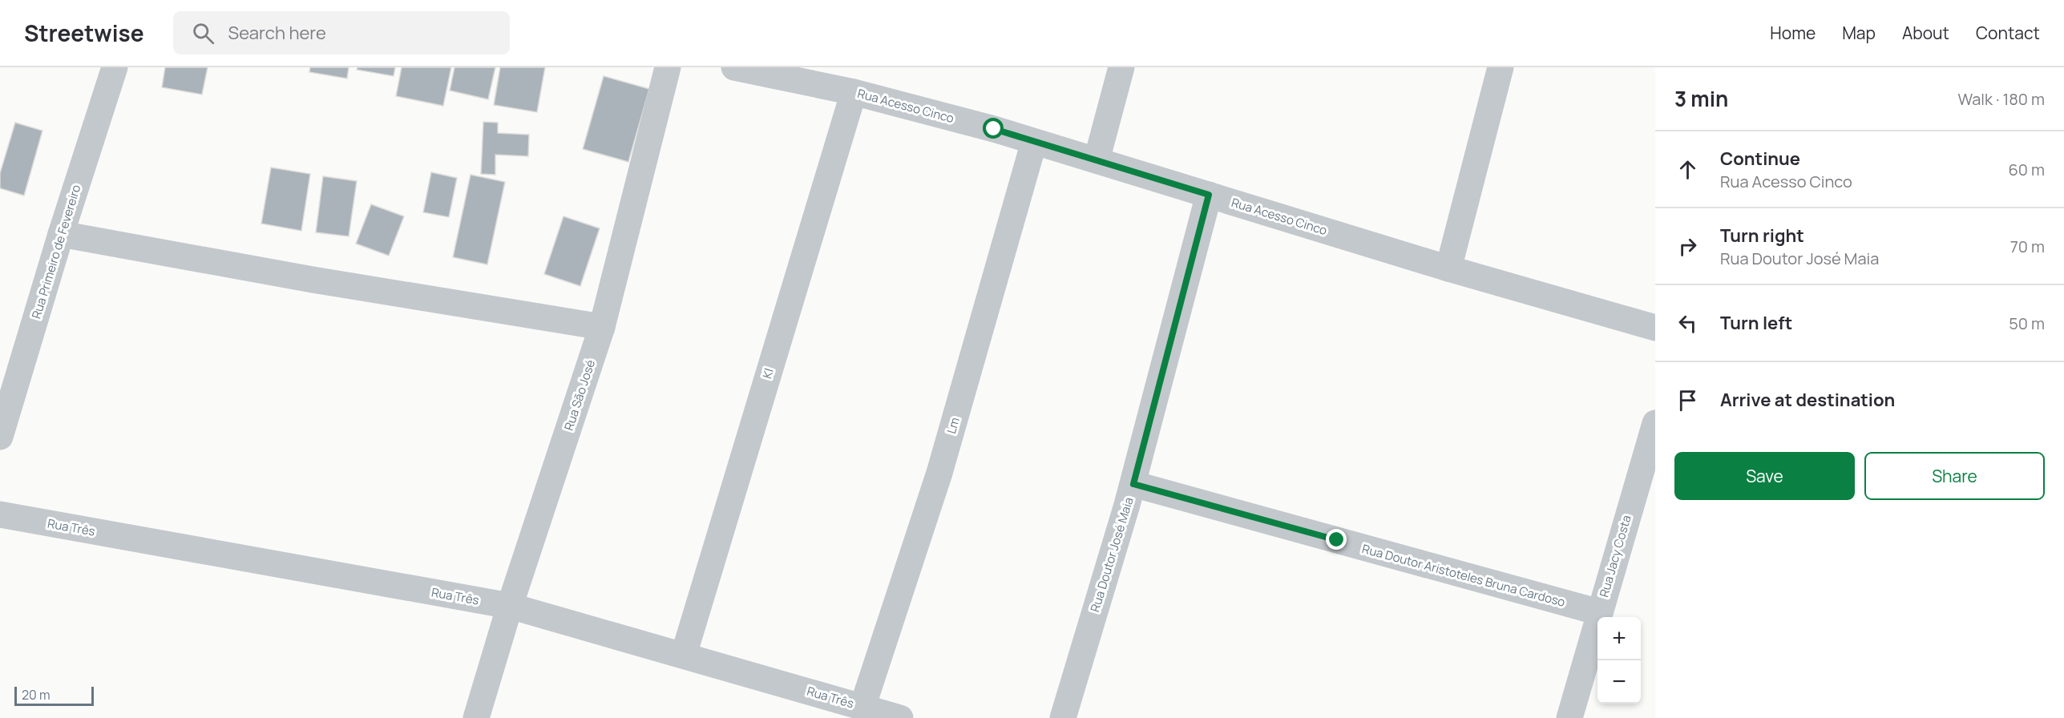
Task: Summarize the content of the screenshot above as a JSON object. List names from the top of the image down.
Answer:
{
  "streets": {
    "street": [
      "Rua Acesso Cinco",
      "Rua Primeiro de Fevereiro",
      "Kl",
      "Rua São José",
      "Lm",
      "Rua Três",
      "Rua Doutor José Maia",
      "Rua Jacy Costa",
      "Rua Doutor Aristoteles Bruna Cardoso"
    ]
  },
  "crossings": [
    ["Rua Acesso Cinco", "Kl"],
    ["Rua Acesso Cinco", "Lm"],
    ["Rua Acesso Cinco", "Rua Doutor José Maia"],
    ["Kl", "Rua Três"],
    ["Rua São José", "Rua Três"],
    ["Lm", "Rua Três"],
    ["Rua Doutor José Maia", "Rua Doutor Aristoteles Bruna Cardoso"],
    ["Rua Jacy Costa", "Rua Doutor Aristoteles Bruna Cardoso"]
  ],
  "scale_bar": "20 m",
  "page": {
    "header": "Streetwise",
    "search": "Search here",
    "nav": [
      "Home",
      "Map",
      "About",
      "Contact"
    ],
    "heading": ["3 min", "Walk · 180 m"],
    "list": [
      ["Continue", "Rua Acesso Cinco", "60 m"],
      ["Turn right", "Rua Doutor José Maia", "70 m"],
      ["Turn left", "50 m"],
      "Arrive at destination"
    ],
    "buttons": ["Save", "Share"],
    "map_buttons": ["+", "−"],
    "scale": "20 m"
  }
}
